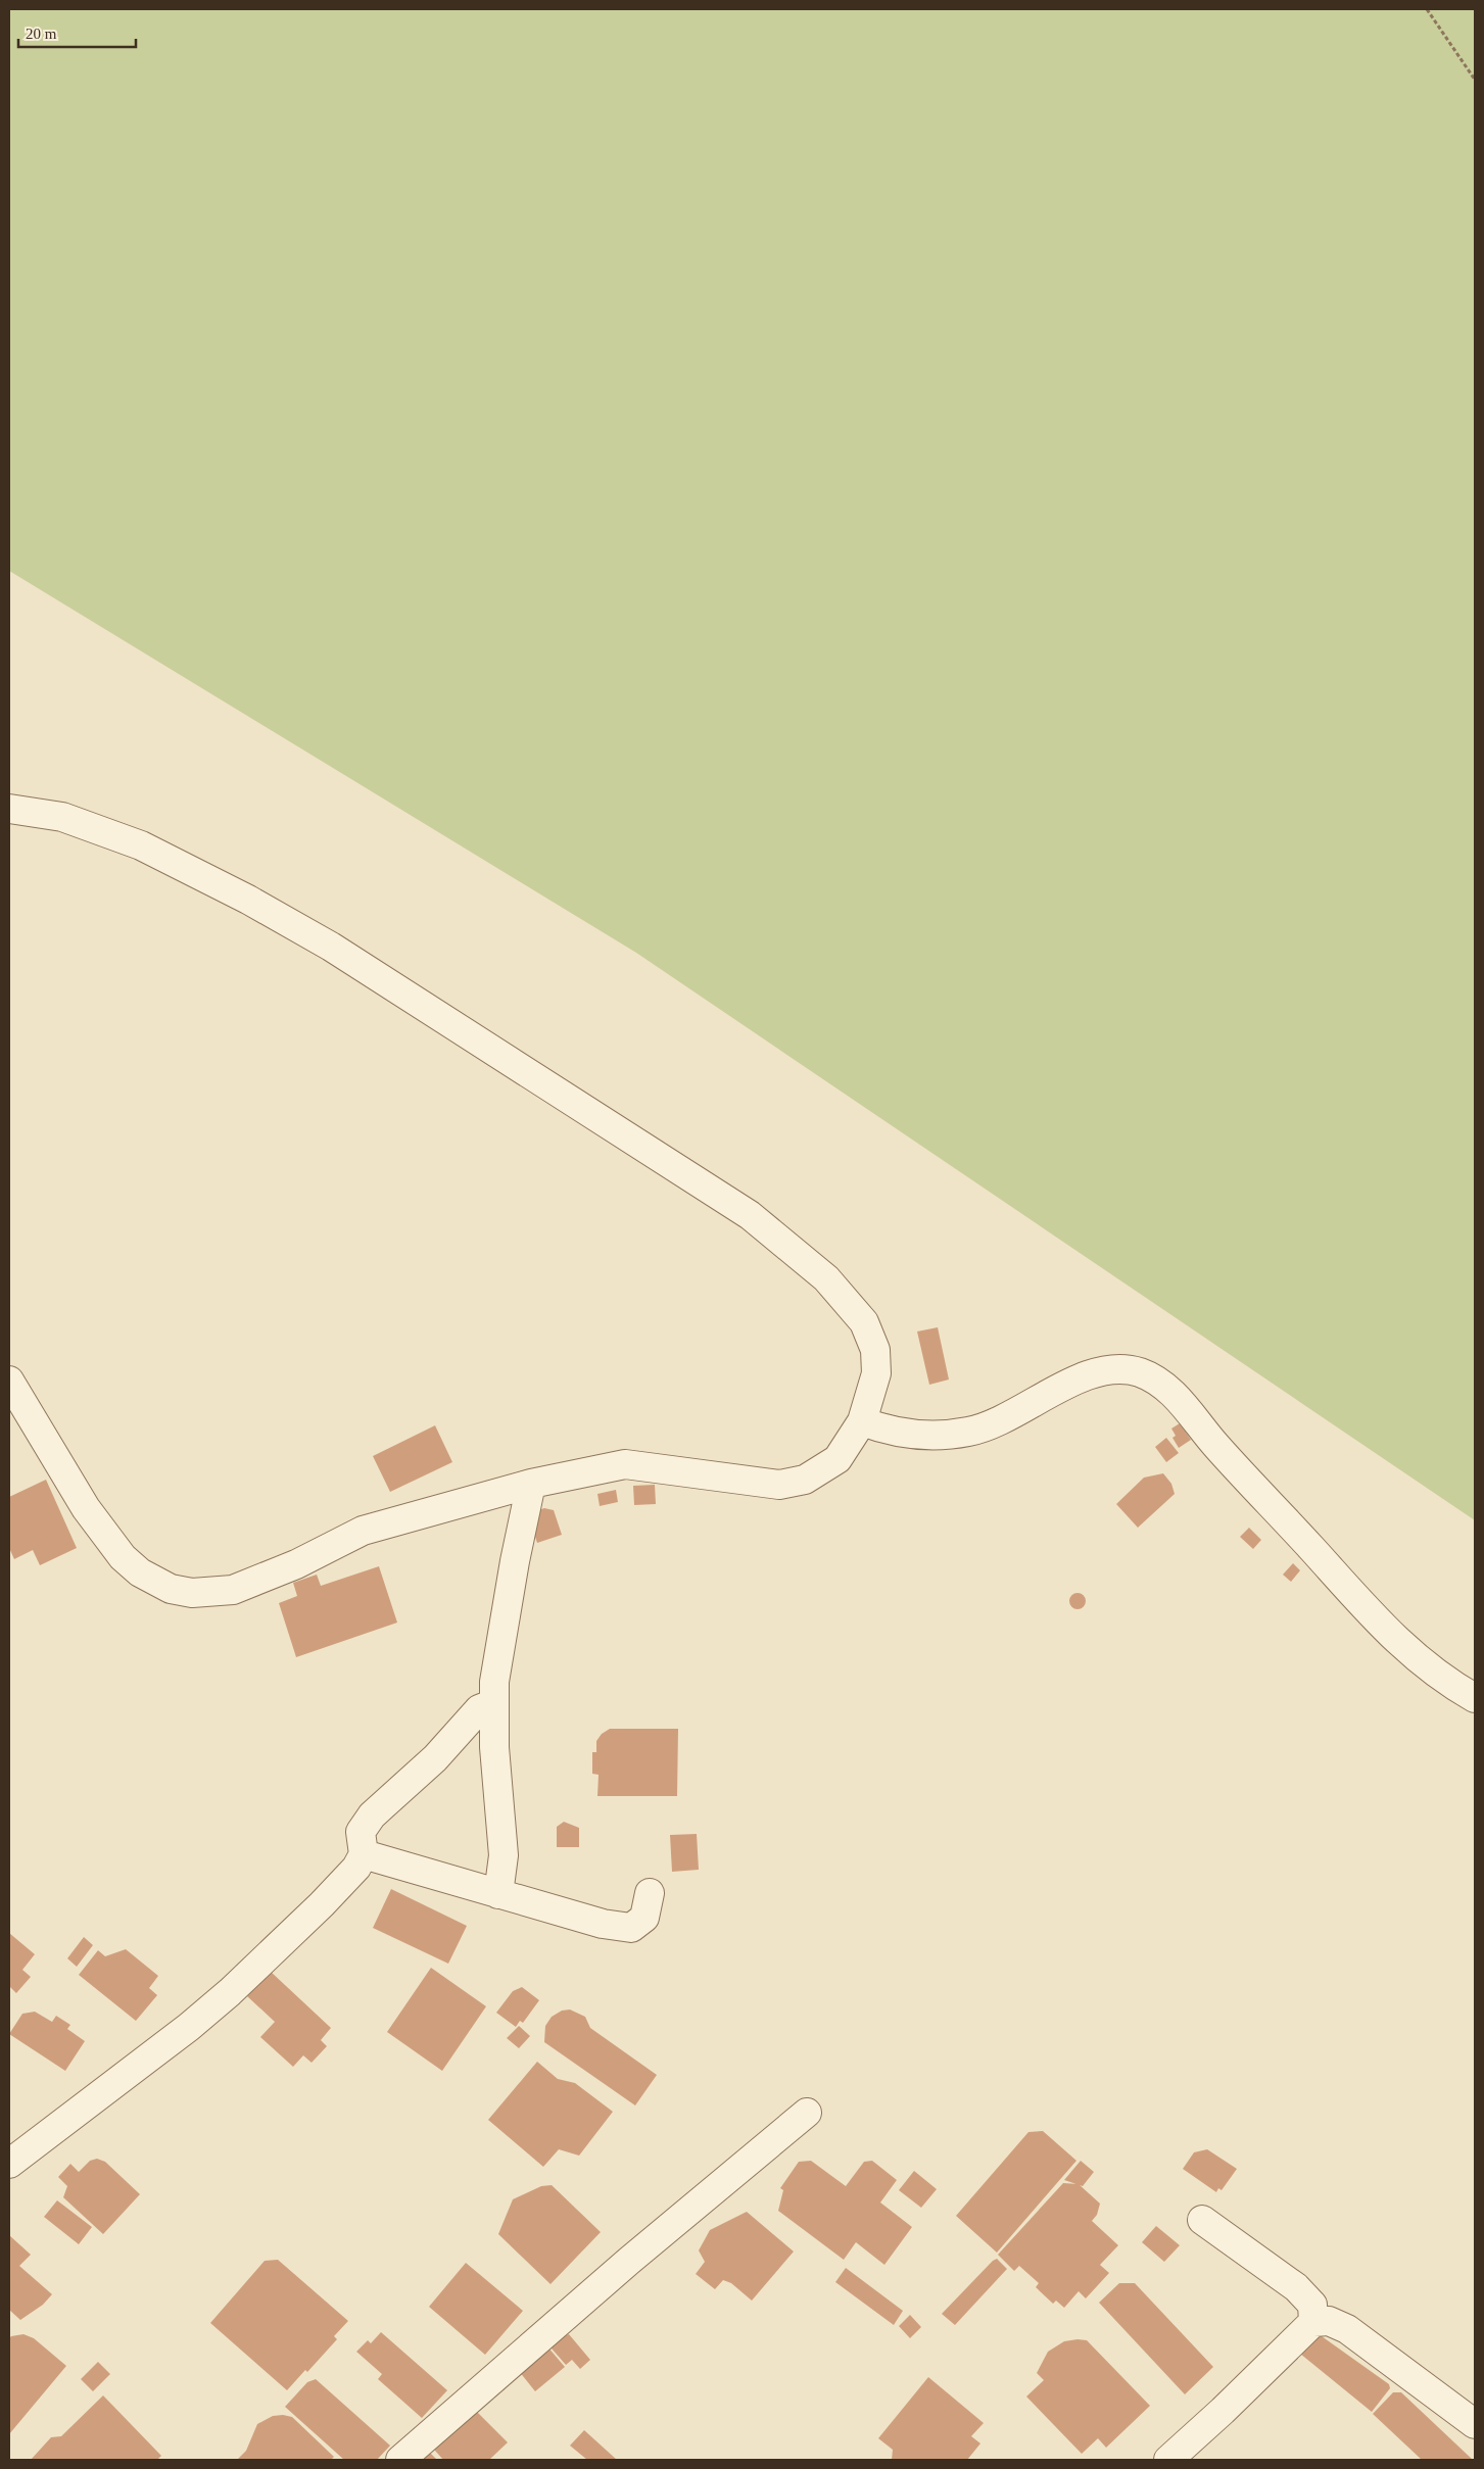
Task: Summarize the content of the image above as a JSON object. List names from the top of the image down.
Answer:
{
  "scale_bar": "20 m"
}
